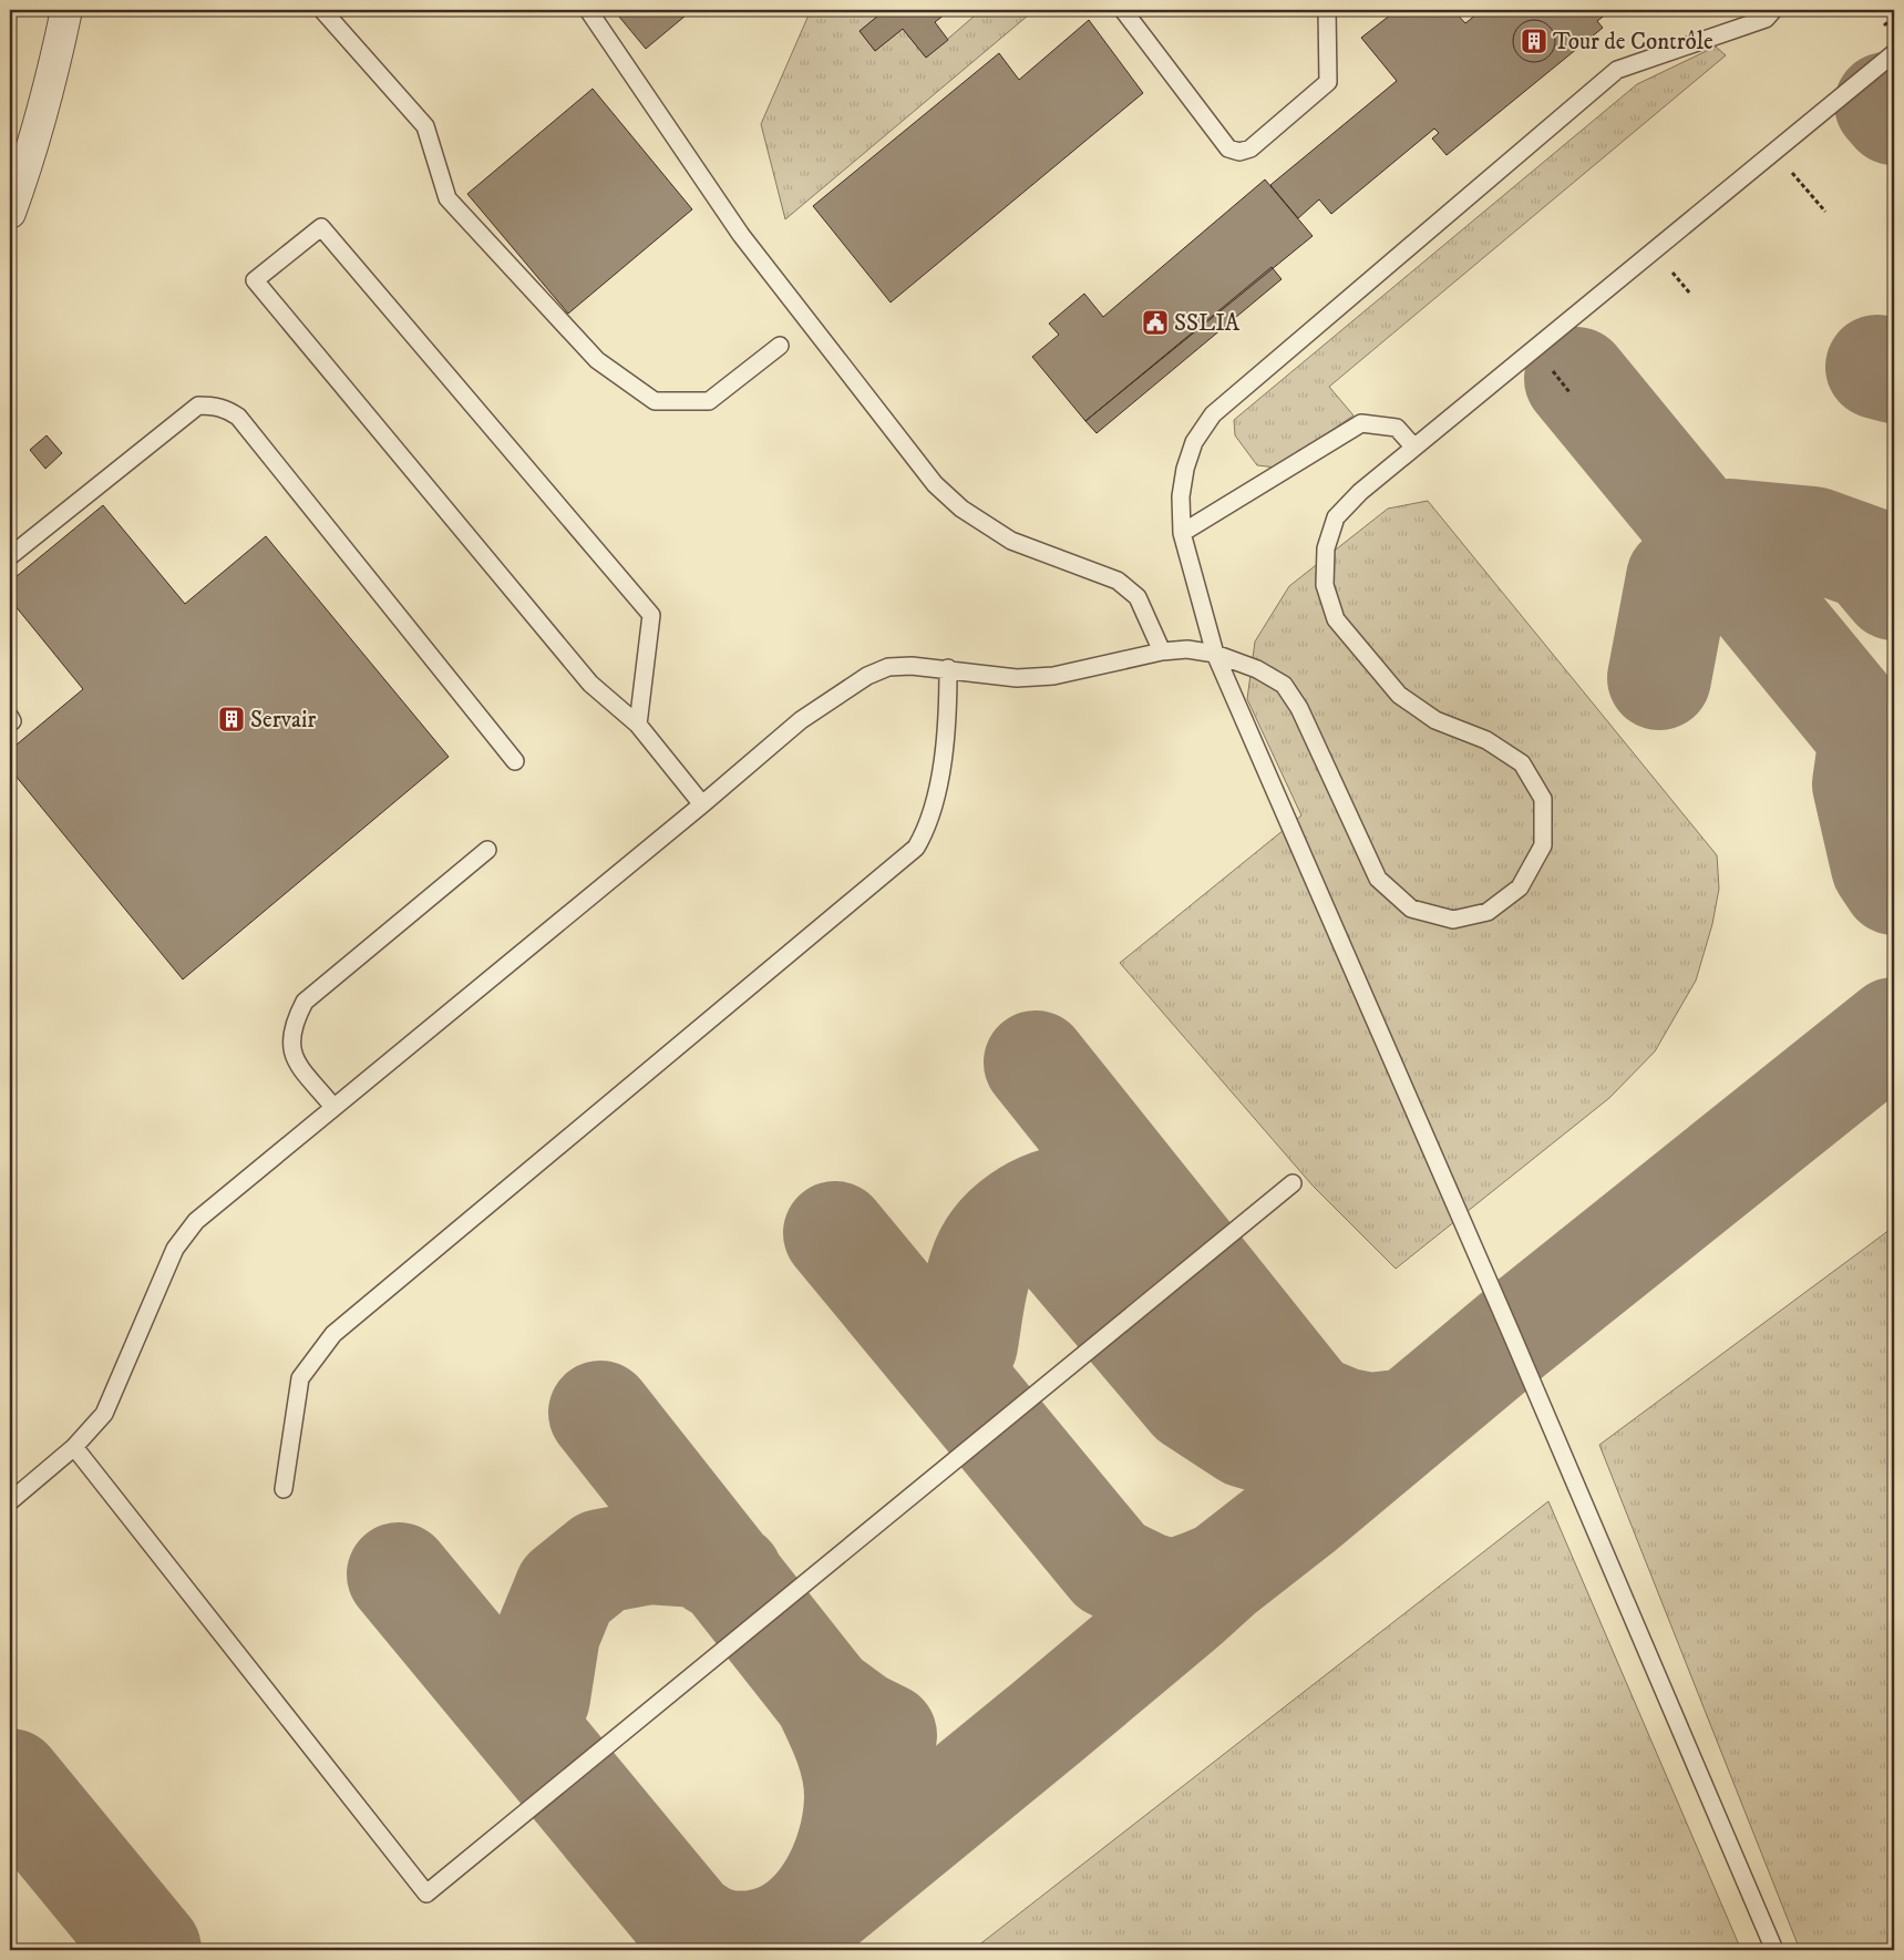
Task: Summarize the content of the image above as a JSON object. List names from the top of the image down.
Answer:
{
  "places": {
    "building": ["Tour de Contrôle", "Servair"],
    "public building": ["SSLIA"]
  }
}
